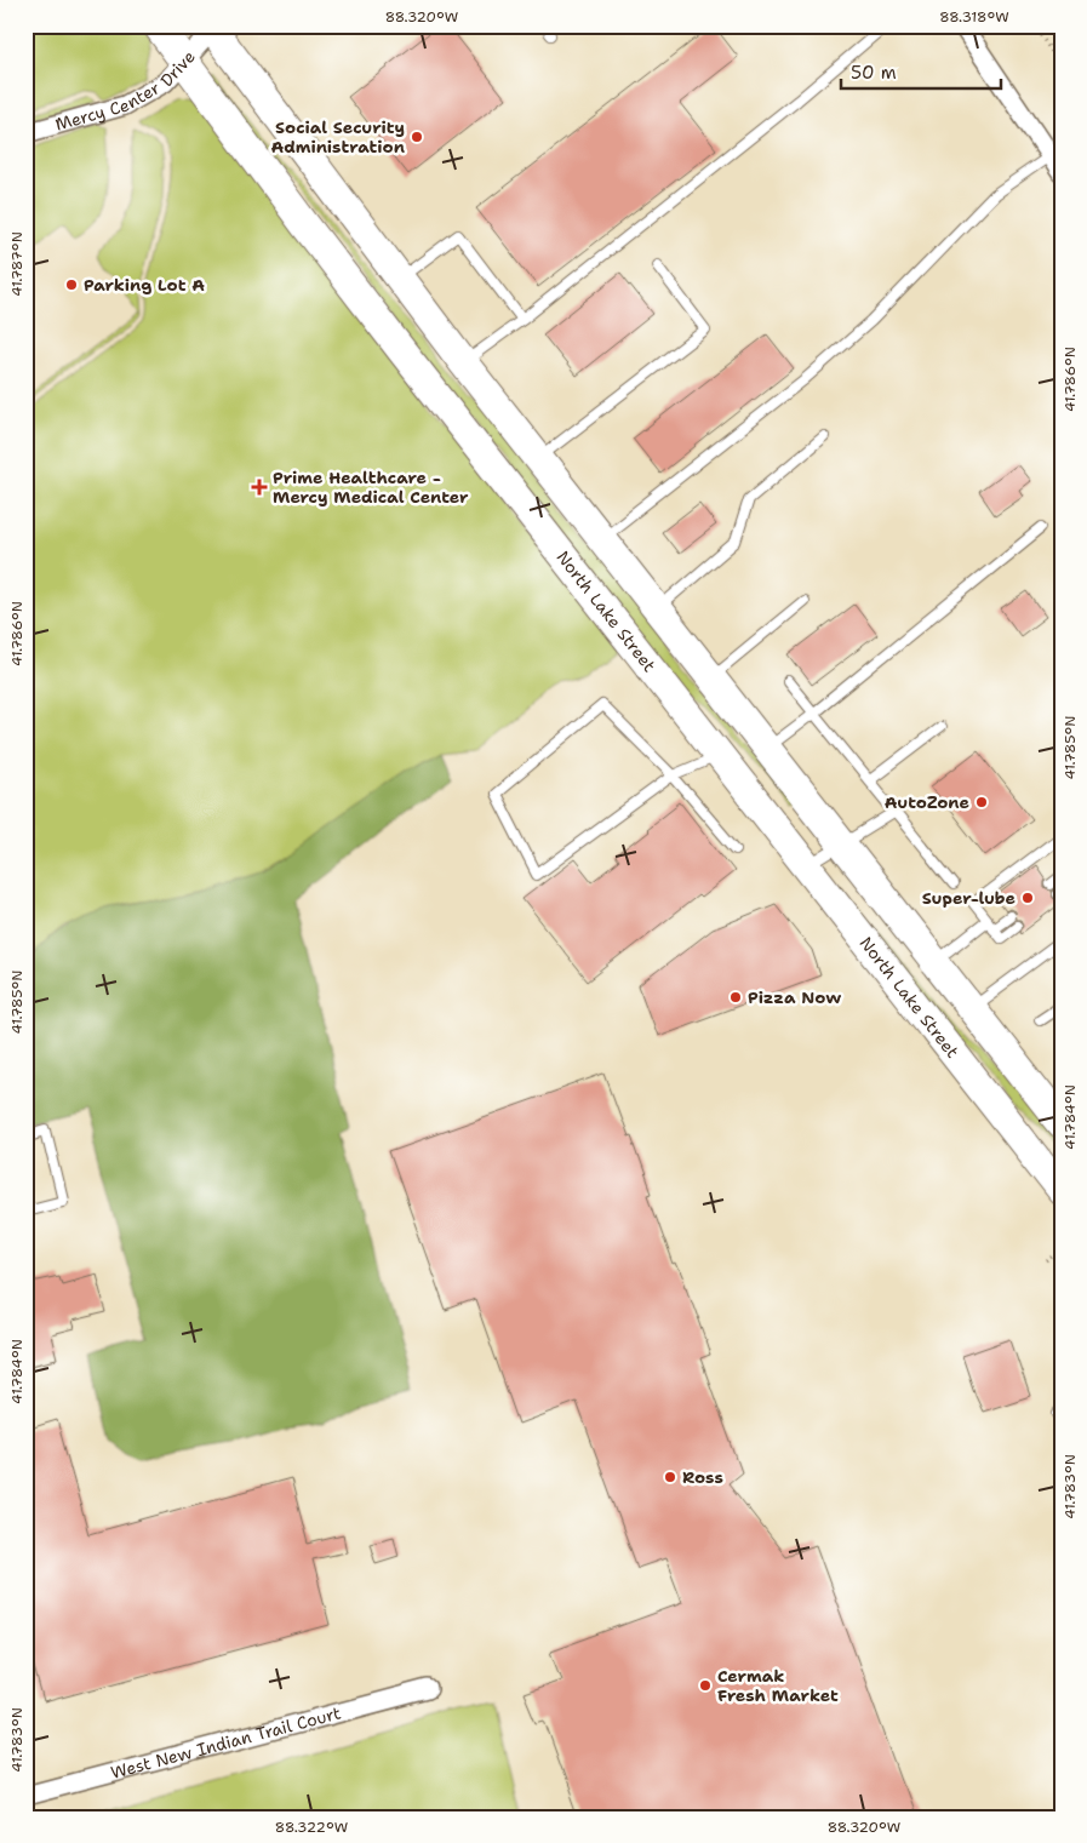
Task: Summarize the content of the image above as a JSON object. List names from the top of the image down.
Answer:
{
  "streets": {
    "main road": ["North Lake Street"],
    "street": ["Mercy Center Drive", "West New Indian Trail Court"]
  },
  "crossings": [
    ["Mercy Center Drive", "North Lake Street"]
  ],
  "places": {
    "other": [
      "Social Security Administration",
      "Parking Lot A",
      "AutoZone",
      "Super-lube",
      "Pizza Now",
      "Ross",
      "Cermak Fresh Market"
    ],
    "health": ["Prime Healthcare - Mercy Medical Center"]
  },
  "scale_bar": "50 m",
  "coordinates": [
    "88.320°W",
    "88.318°W",
    "41.787°N",
    "41.786°N",
    "41.785°N",
    "41.784°N",
    "41.783°N",
    "88.322°W"
  ]
}
